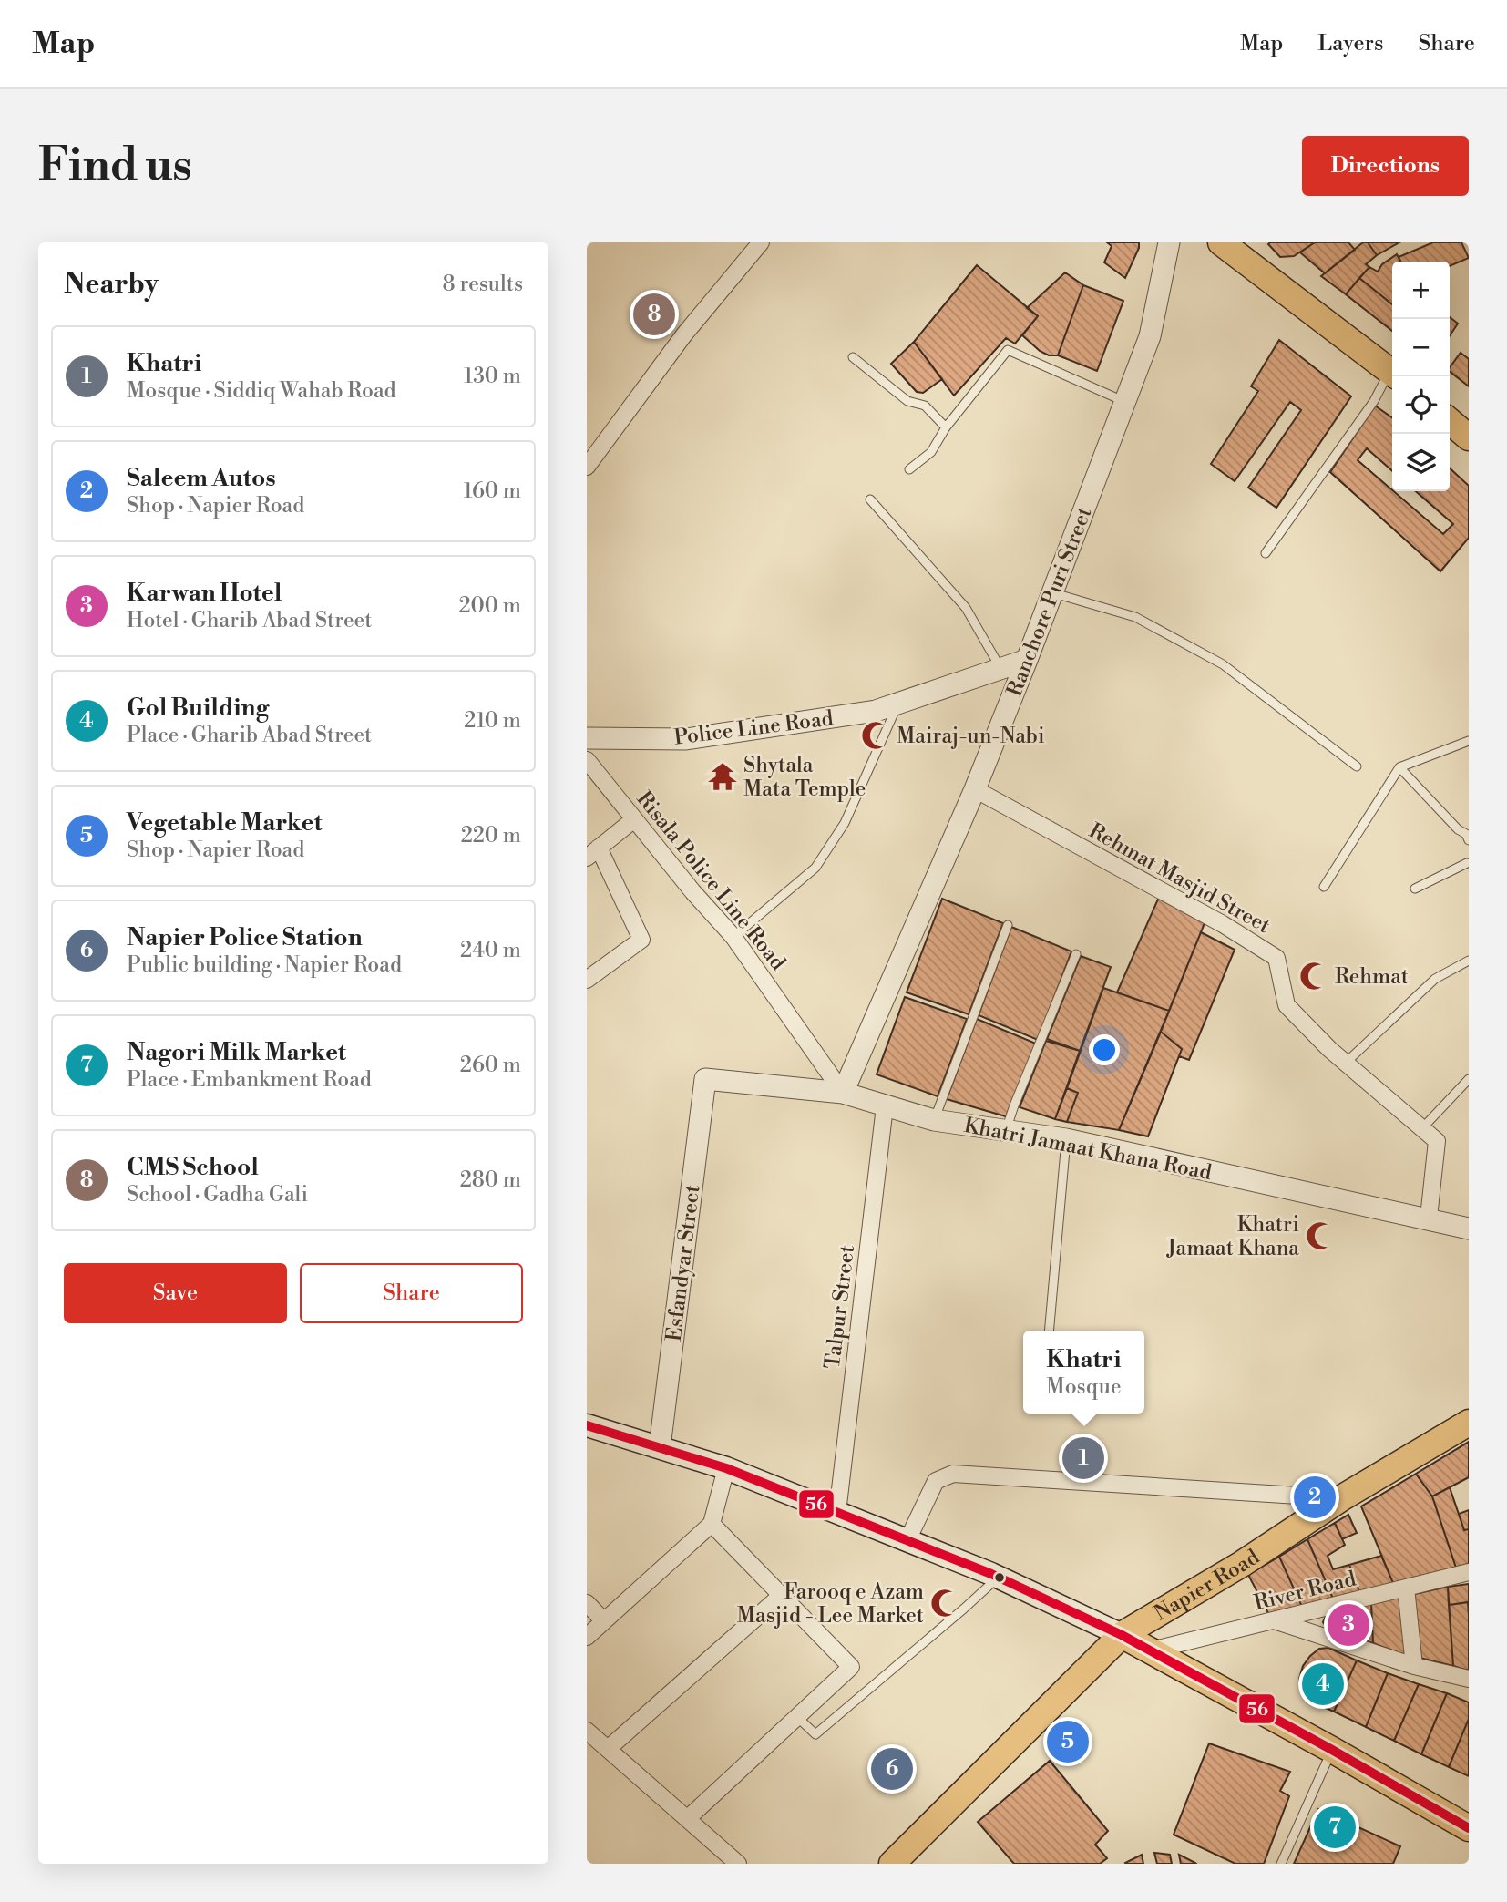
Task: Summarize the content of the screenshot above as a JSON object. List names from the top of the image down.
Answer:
{
  "streets": {
    "main road": ["Napier Road"],
    "street": [
      "Ranchore Puri Street",
      "Police Line Road",
      "Rehmat Masjid Street",
      "Risala Police Line Road",
      "Khatri Jamaat Khana Road",
      "Esfandyar Street",
      "Talpur Street",
      "River Road"
    ]
  },
  "crossings": [
    ["Ranchore Puri Street", "Police Line Road"],
    ["Ranchore Puri Street", "Rehmat Masjid Street"],
    ["Ranchore Puri Street", "Risala Police Line Road"],
    ["Ranchore Puri Street", "Khatri Jamaat Khana Road"],
    ["Rehmat Masjid Street", "Khatri Jamaat Khana Road"],
    ["Risala Police Line Road", "Khatri Jamaat Khana Road"],
    ["Khatri Jamaat Khana Road", "Esfandyar Street"],
    ["Khatri Jamaat Khana Road", "Talpur Street"]
  ],
  "places": {
    "mosque": [
      "Mairaj-un-Nabi",
      "Rehmat",
      "Khatri Jamaat Khana",
      "Farooq e Azam Masjid - Lee Market"
    ],
    "temple": ["Shytala Mata Temple"]
  },
  "lines": ["transit line 56"],
  "page": {
    "header": "Map",
    "nav": ["Map", "Layers", "Share"],
    "buttons": [
      "Directions",
      ["Save", "Share"]
    ],
    "title": "Find us",
    "heading": ["Nearby", "8 results"],
    "map_buttons": ["+", "−"],
    "pins": [
      "8",
      "1",
      "2",
      "3",
      "4",
      "5",
      "6",
      "7"
    ],
    "list": [
      {
        "mark": "1",
        "name": "Khatri",
        "note": "Mosque · Siddiq Wahab Road",
        "value": "130 m"
      },
      {
        "mark": "2",
        "name": "Saleem Autos",
        "note": "Shop · Napier Road",
        "value": "160 m"
      },
      {
        "mark": "3",
        "name": "Karwan Hotel",
        "note": "Hotel · Gharib Abad Street",
        "value": "200 m"
      },
      {
        "mark": "4",
        "name": "Gol Building",
        "note": "Place · Gharib Abad Street",
        "value": "210 m"
      },
      {
        "mark": "5",
        "name": "Vegetable Market",
        "note": "Shop · Napier Road",
        "value": "220 m"
      },
      {
        "mark": "6",
        "name": "Napier Police Station",
        "note": "Public building · Napier Road",
        "value": "240 m"
      },
      {
        "mark": "7",
        "name": "Nagori Milk Market",
        "note": "Place · Embankment Road",
        "value": "260 m"
      },
      {
        "mark": "8",
        "name": "CMS School",
        "note": "School · Gadha Gali",
        "value": "280 m"
      }
    ],
    "popup": ["Khatri", "Mosque"]
  }
}
